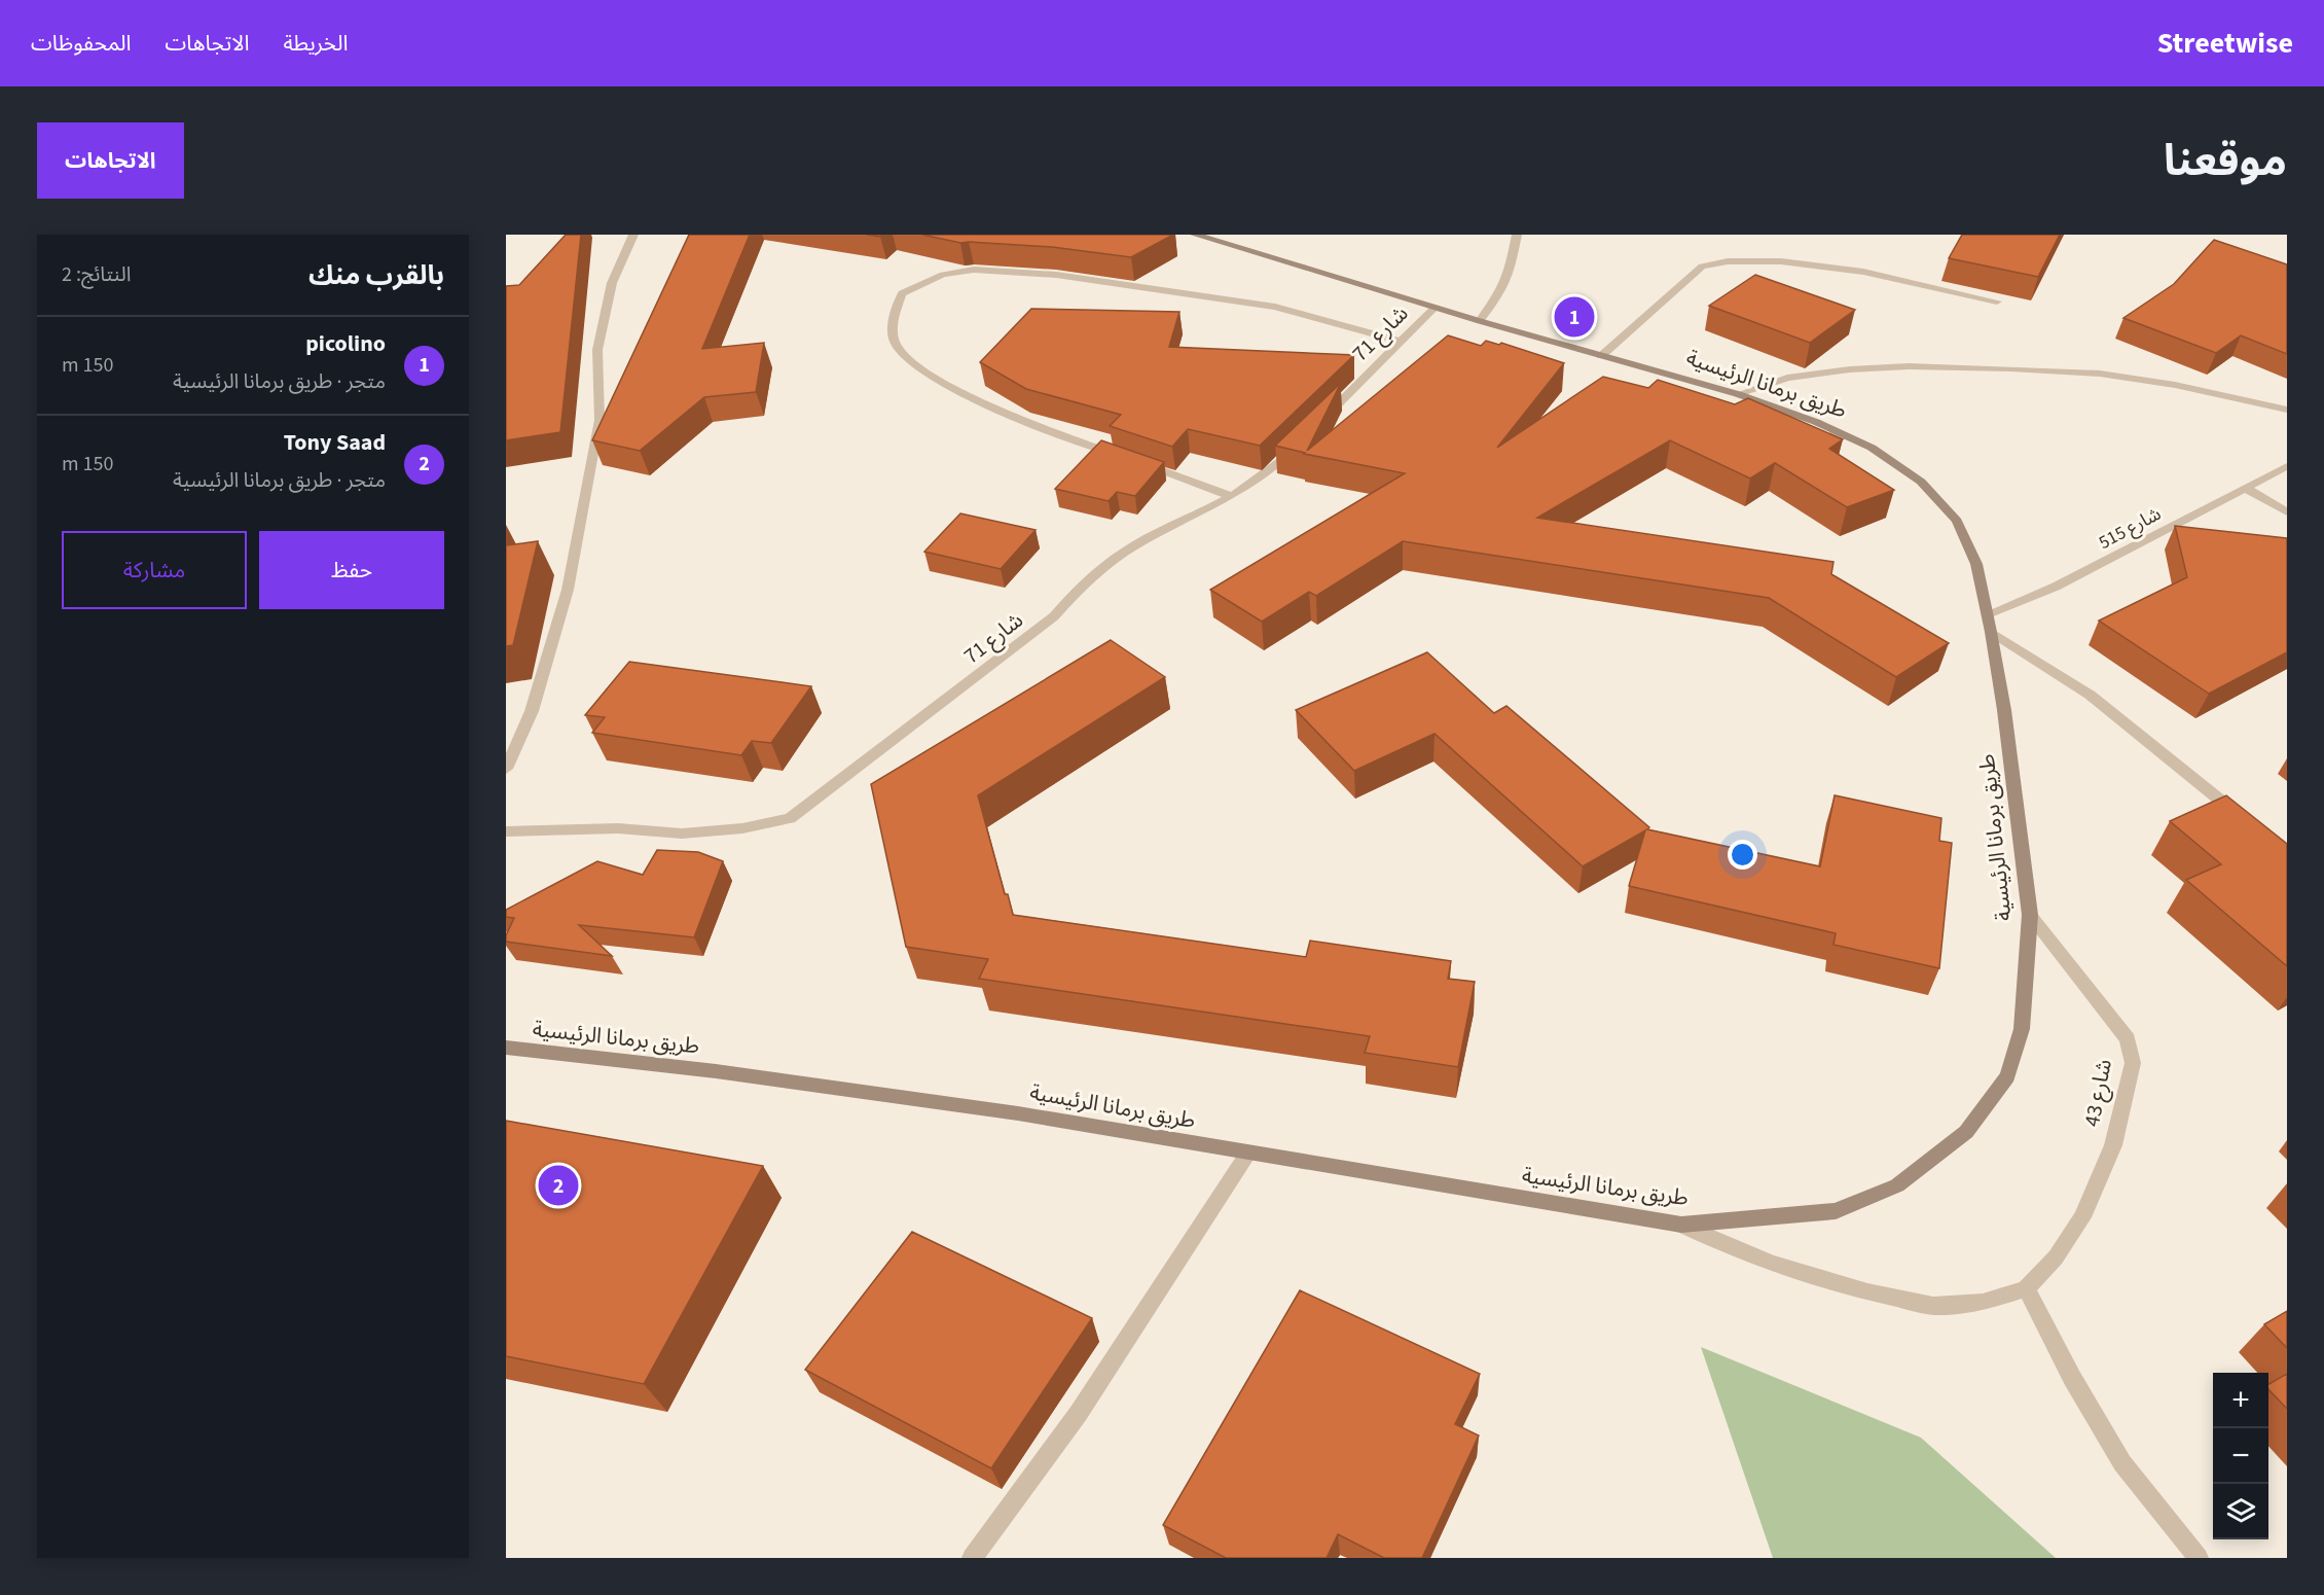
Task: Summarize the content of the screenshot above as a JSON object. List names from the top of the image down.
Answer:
{
  "streets": {
    "main road": ["طريق برمانا الرئيسية"],
    "street": ["شارع 71", "شارع 515", "شارع 43"]
  },
  "crossings": [
    ["شارع 71", "طريق برمانا الرئيسية"],
    ["طريق برمانا الرئيسية", "شارع 515"],
    ["طريق برمانا الرئيسية", "شارع 43"]
  ],
  "page": {
    "header": "Streetwise",
    "nav": ["الخريطة", "الاتجاهات", "المحفوظات"],
    "title": "موقعنا",
    "buttons": [
      "الاتجاهات",
      ["حفظ", "مشاركة"]
    ],
    "heading": ["بالقرب منك", "النتائج: 2"],
    "pins": ["1", "2"],
    "list": [
      {
        "mark": "1",
        "name": "picolino",
        "note": "متجر · طريق برمانا الرئيسية",
        "value": "150 m"
      },
      {
        "mark": "2",
        "name": "Tony Saad",
        "note": "متجر · طريق برمانا الرئيسية",
        "value": "150 m"
      }
    ],
    "map_buttons": ["+", "−"]
  }
}
